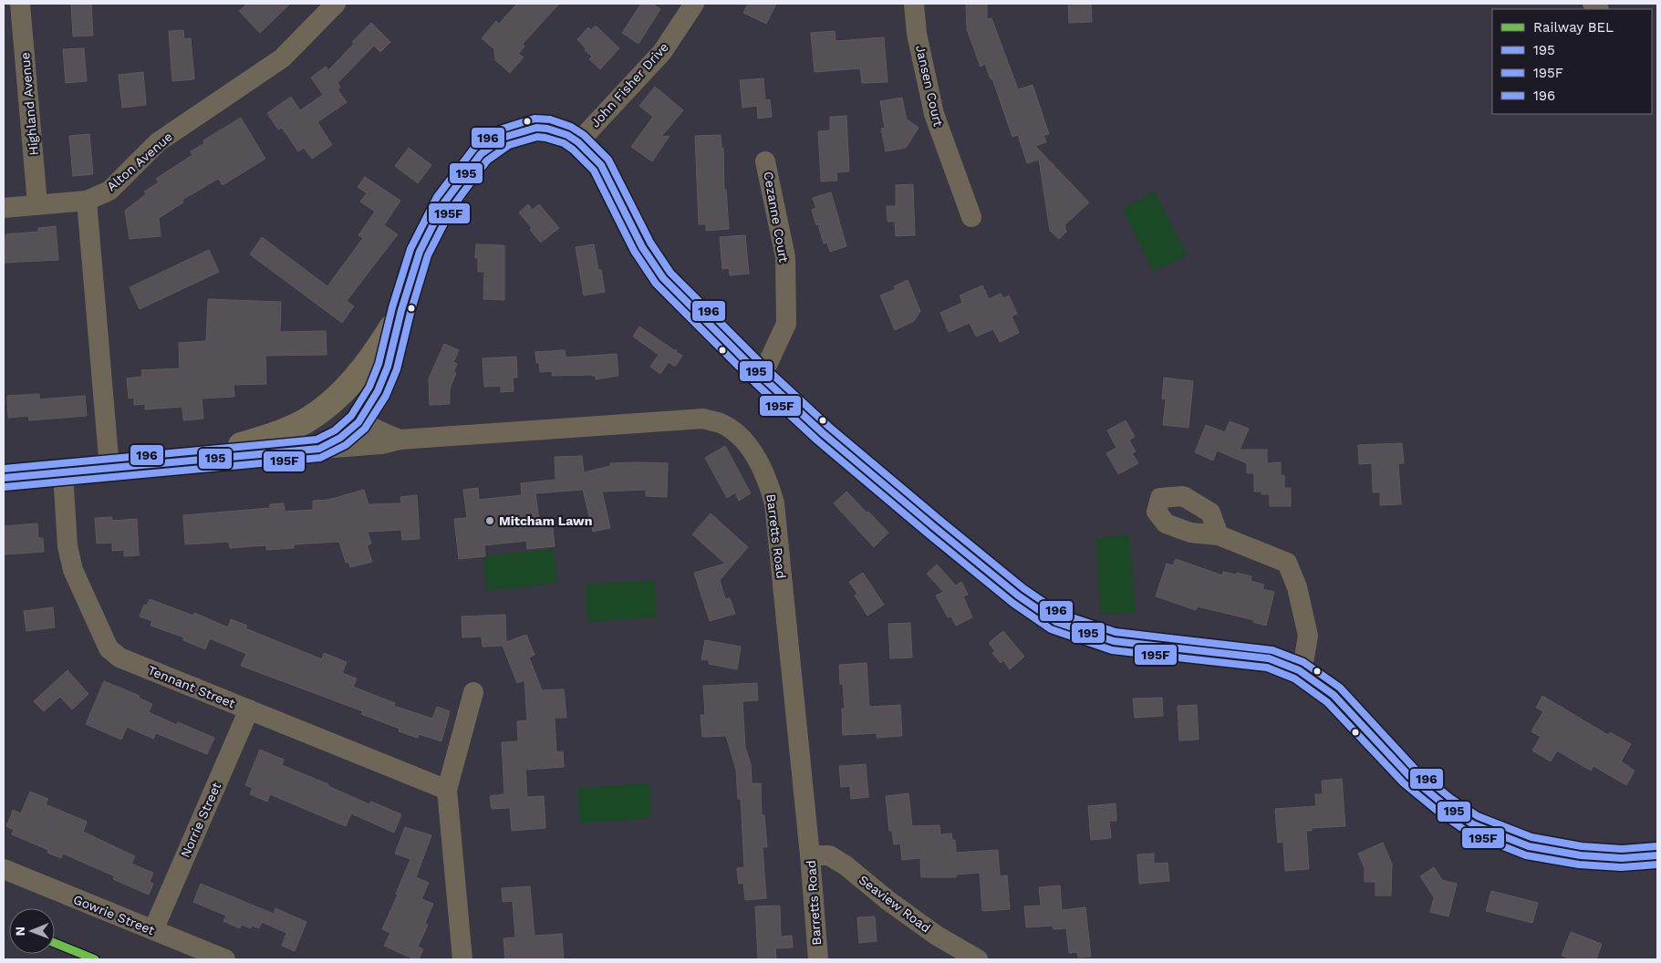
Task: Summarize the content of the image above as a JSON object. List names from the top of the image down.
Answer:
{
  "streets": {
    "street": [
      "John Fisher Drive",
      "Jansen Court",
      "Highland Avenue",
      "Alton Avenue",
      "Cezanne Court",
      "Barretts Road",
      "Tennant Street",
      "Norrie Street",
      "Seaview Road",
      "Gowrie Street"
    ]
  },
  "crossings": [
    ["Highland Avenue", "Alton Avenue"],
    ["Barretts Road", "Seaview Road"],
    ["Tennant Street", "Norrie Street"],
    ["Norrie Street", "Gowrie Street"]
  ],
  "places": ["Mitcham Lawn"],
  "lines": [
    "transit line 196",
    "transit line 195",
    "transit line 195F",
    "rail line BEL"
  ],
  "legend": [
    "Railway BEL",
    "195",
    "195F",
    "196"
  ],
  "north": "left"
}
